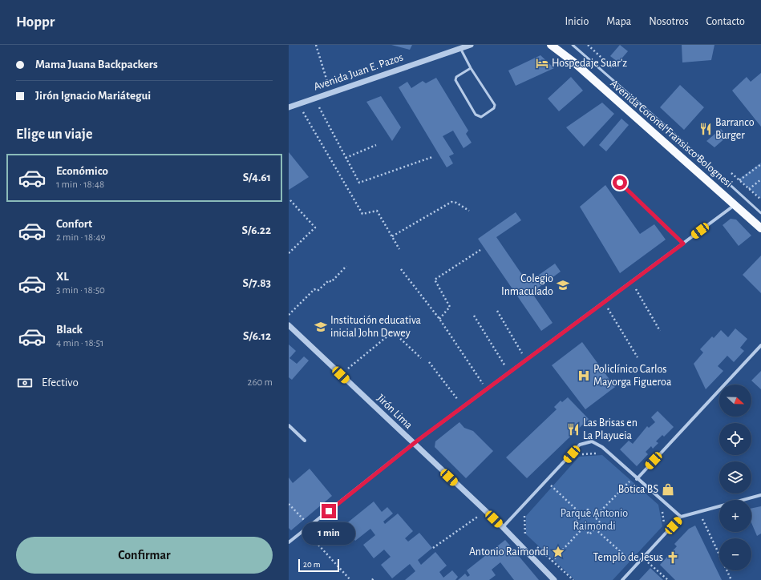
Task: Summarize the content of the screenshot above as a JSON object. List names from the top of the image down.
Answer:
{
  "streets": {
    "main road": ["Avenida Coronel Fransisco Bolognesi"],
    "street": ["Avenida Juan E. Pazos", "Jirón Lima"]
  },
  "parks": ["Parque Antonio Raimondi"],
  "places": {
    "hotel": ["Hospedaje Suar'z"],
    "restaurant": ["Barranco Burger", "Las Brisas en La Playueia"],
    "school or university": ["Colegio Inmaculado", "Institución educativa inicial John Dewey"],
    "hospital": ["Policlínico Carlos Mayorga Figueroa"],
    "shop": ["Botica BS"],
    "place": ["Antonio Raimondi"],
    "church": ["Templo de Jesus"]
  },
  "scale_bar": "20 m",
  "north": "right",
  "page": {
    "header": "Hoppr",
    "nav": [
      "Inicio",
      "Mapa",
      "Nosotros",
      "Contacto"
    ],
    "banner": ["Mama Juana Backpackers", "Jirón Ignacio Mariátegui"],
    "heading": "Elige un viaje",
    "list": [
      {
        "name": "Económico",
        "note": "1 min · 18:48",
        "value": "S/4.61"
      },
      {
        "name": "Confort",
        "note": "2 min · 18:49",
        "value": "S/6.22"
      },
      {
        "name": "XL",
        "note": "3 min · 18:50",
        "value": "S/7.83"
      },
      {
        "name": "Black",
        "note": "4 min · 18:51",
        "value": "S/6.12"
      }
    ],
    "pay": ["Efectivo", "260 m"],
    "map_buttons": ["+", "−"],
    "bubble": "1 min",
    "buttons": "Confirmar",
    "scale": "20 m"
  }
}
